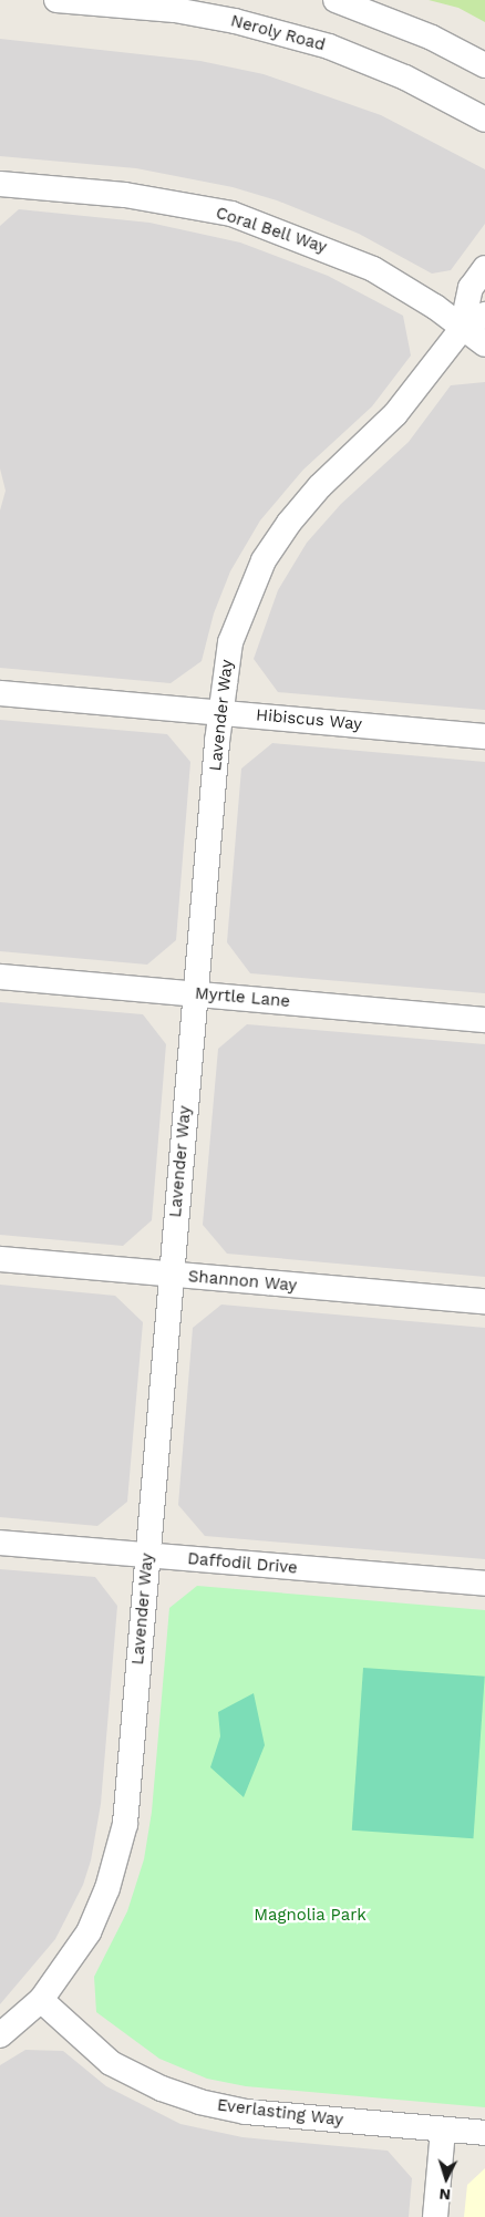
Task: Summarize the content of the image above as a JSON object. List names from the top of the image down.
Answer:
{
  "streets": {
    "street": [
      "Neroly Road",
      "Coral Bell Way",
      "Lavender Way",
      "Hibiscus Way",
      "Myrtle Lane",
      "Shannon Way",
      "Daffodil Drive",
      "Everlasting Way"
    ]
  },
  "crossings": [
    ["Coral Bell Way", "Lavender Way"],
    ["Lavender Way", "Hibiscus Way"],
    ["Lavender Way", "Myrtle Lane"],
    ["Lavender Way", "Shannon Way"],
    ["Lavender Way", "Daffodil Drive"],
    ["Lavender Way", "Everlasting Way"]
  ],
  "parks": ["Magnolia Park"],
  "north": "bottom"
}
